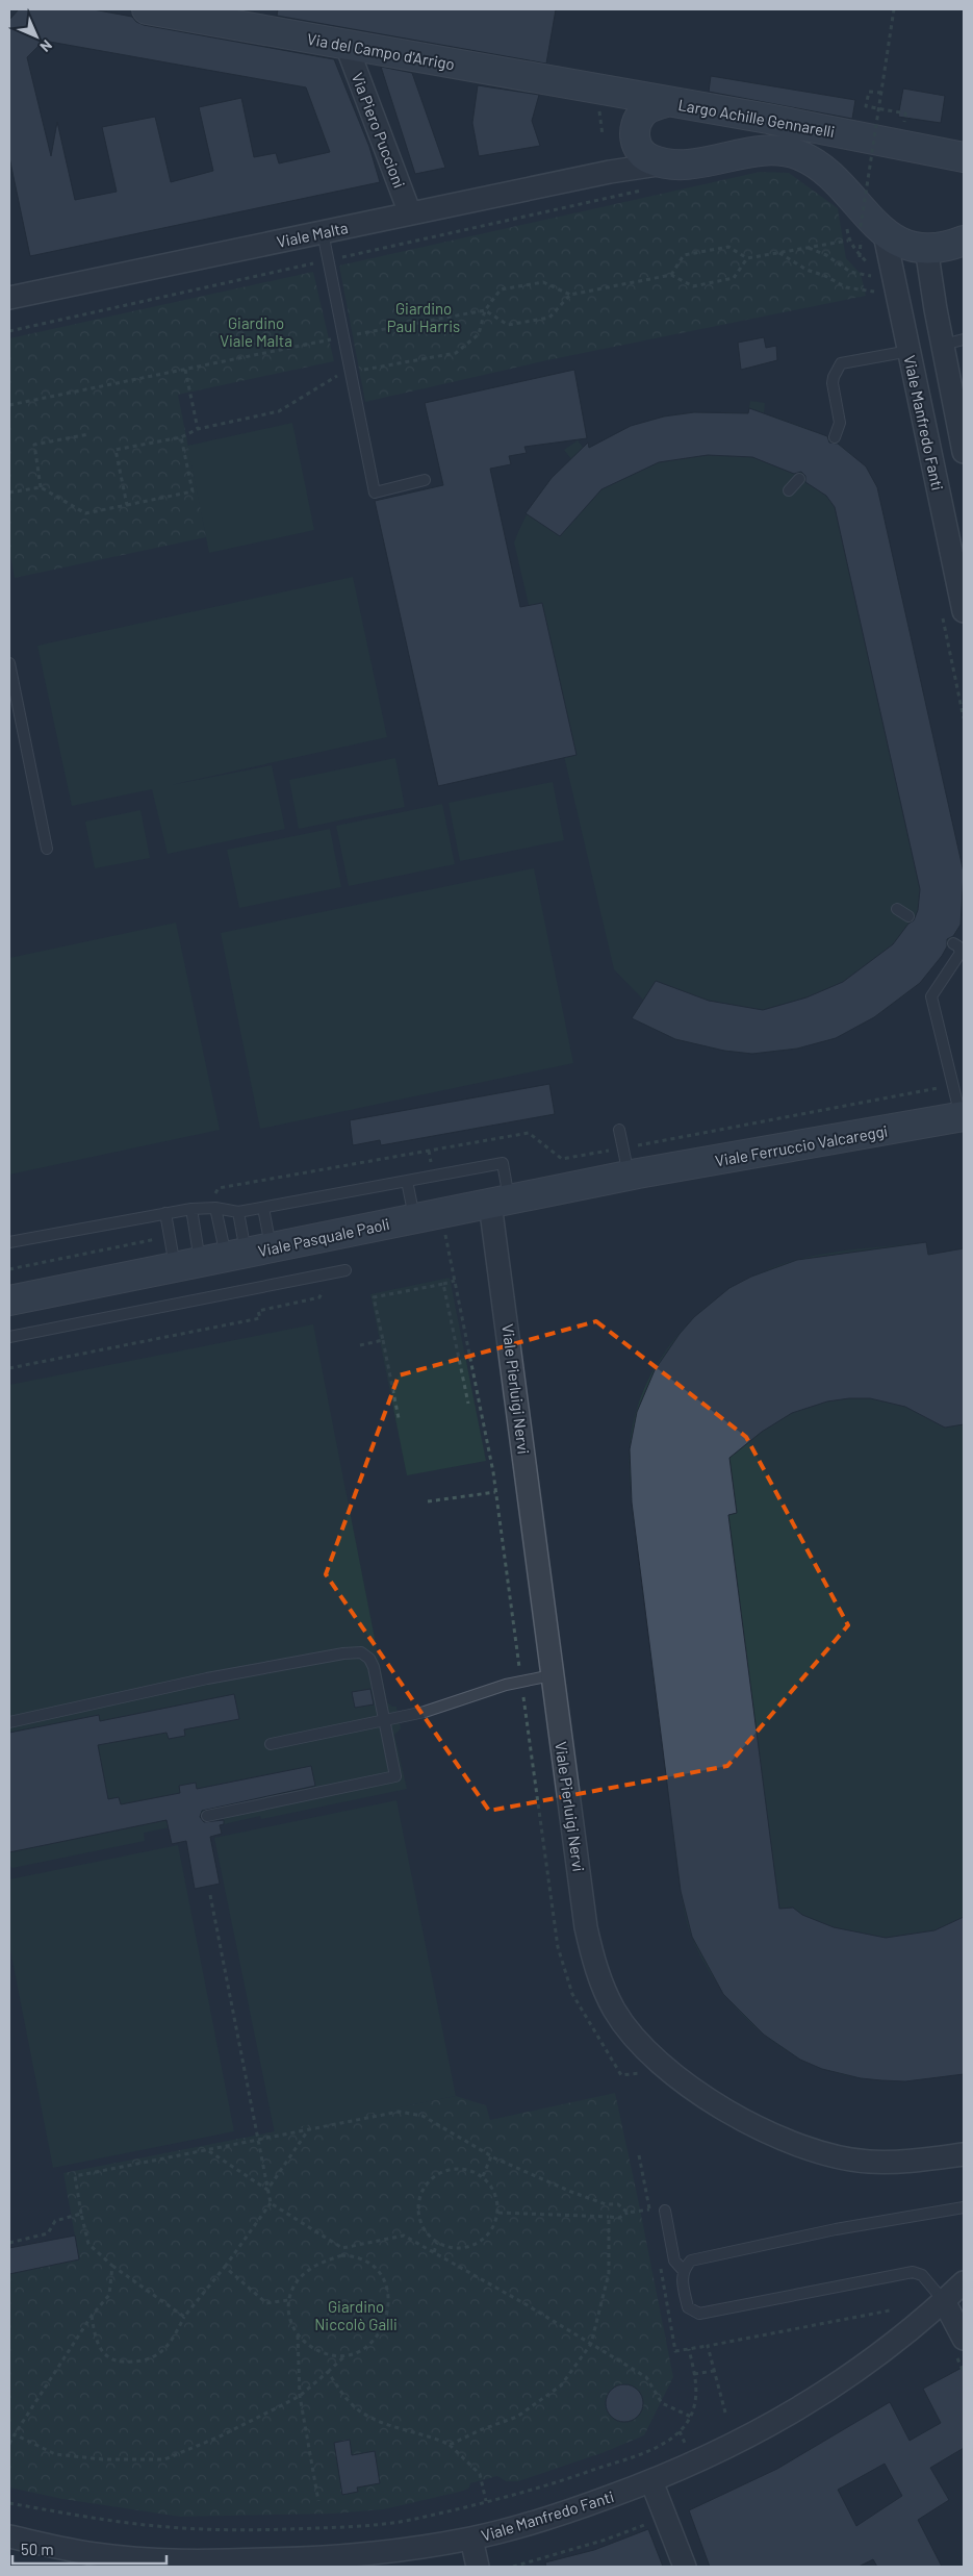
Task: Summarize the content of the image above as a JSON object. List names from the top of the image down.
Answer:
{
  "streets": {
    "street": [
      "Via del Campo d'Arrigo",
      "Largo Achille Gennarelli",
      "Via Piero Puccioni",
      "Viale Malta",
      "Viale Manfredo Fanti",
      "Viale Ferruccio Valcareggi",
      "Viale Pasquale Paoli",
      "Viale Pierluigi Nervi"
    ]
  },
  "crossings": [
    ["Via del Campo d'Arrigo", "Largo Achille Gennarelli"],
    ["Via del Campo d'Arrigo", "Via Piero Puccioni"],
    ["Largo Achille Gennarelli", "Viale Malta"],
    ["Largo Achille Gennarelli", "Viale Manfredo Fanti"],
    ["Via Piero Puccioni", "Viale Malta"],
    ["Viale Ferruccio Valcareggi", "Viale Pasquale Paoli"],
    ["Viale Pasquale Paoli", "Viale Pierluigi Nervi"]
  ],
  "parks": ["Giardino Paul Harris", "Giardino Viale Malta", "Giardino Niccolò Galli"],
  "scale_bar": "50 m",
  "north": "bottom right"
}
